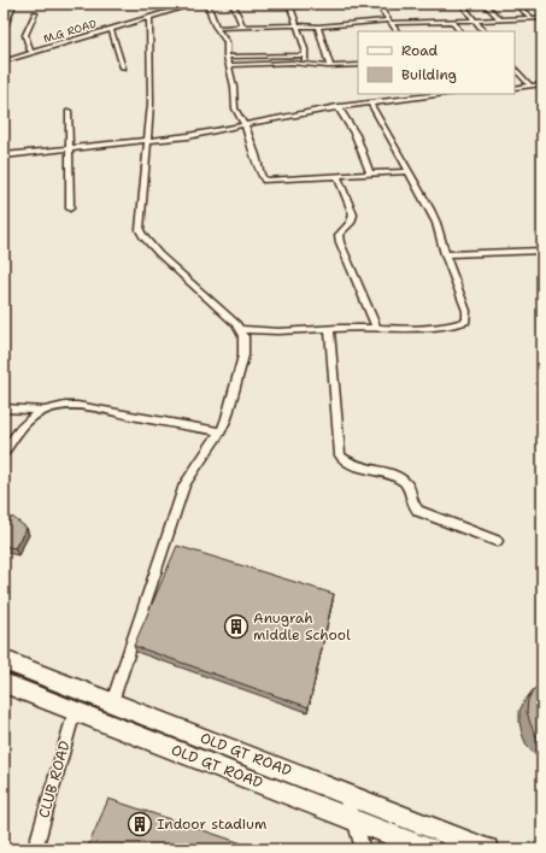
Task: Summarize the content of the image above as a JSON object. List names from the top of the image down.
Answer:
{
  "streets": {
    "main road": ["OLD GT ROAD"],
    "street": ["M.G ROAD", "CLUB ROAD"]
  },
  "crossings": [
    ["OLD GT ROAD", "CLUB ROAD"]
  ],
  "places": {
    "building": ["Anugrah middle School", "Indoor stadium"]
  },
  "legend": ["Road", "Building"]
}
